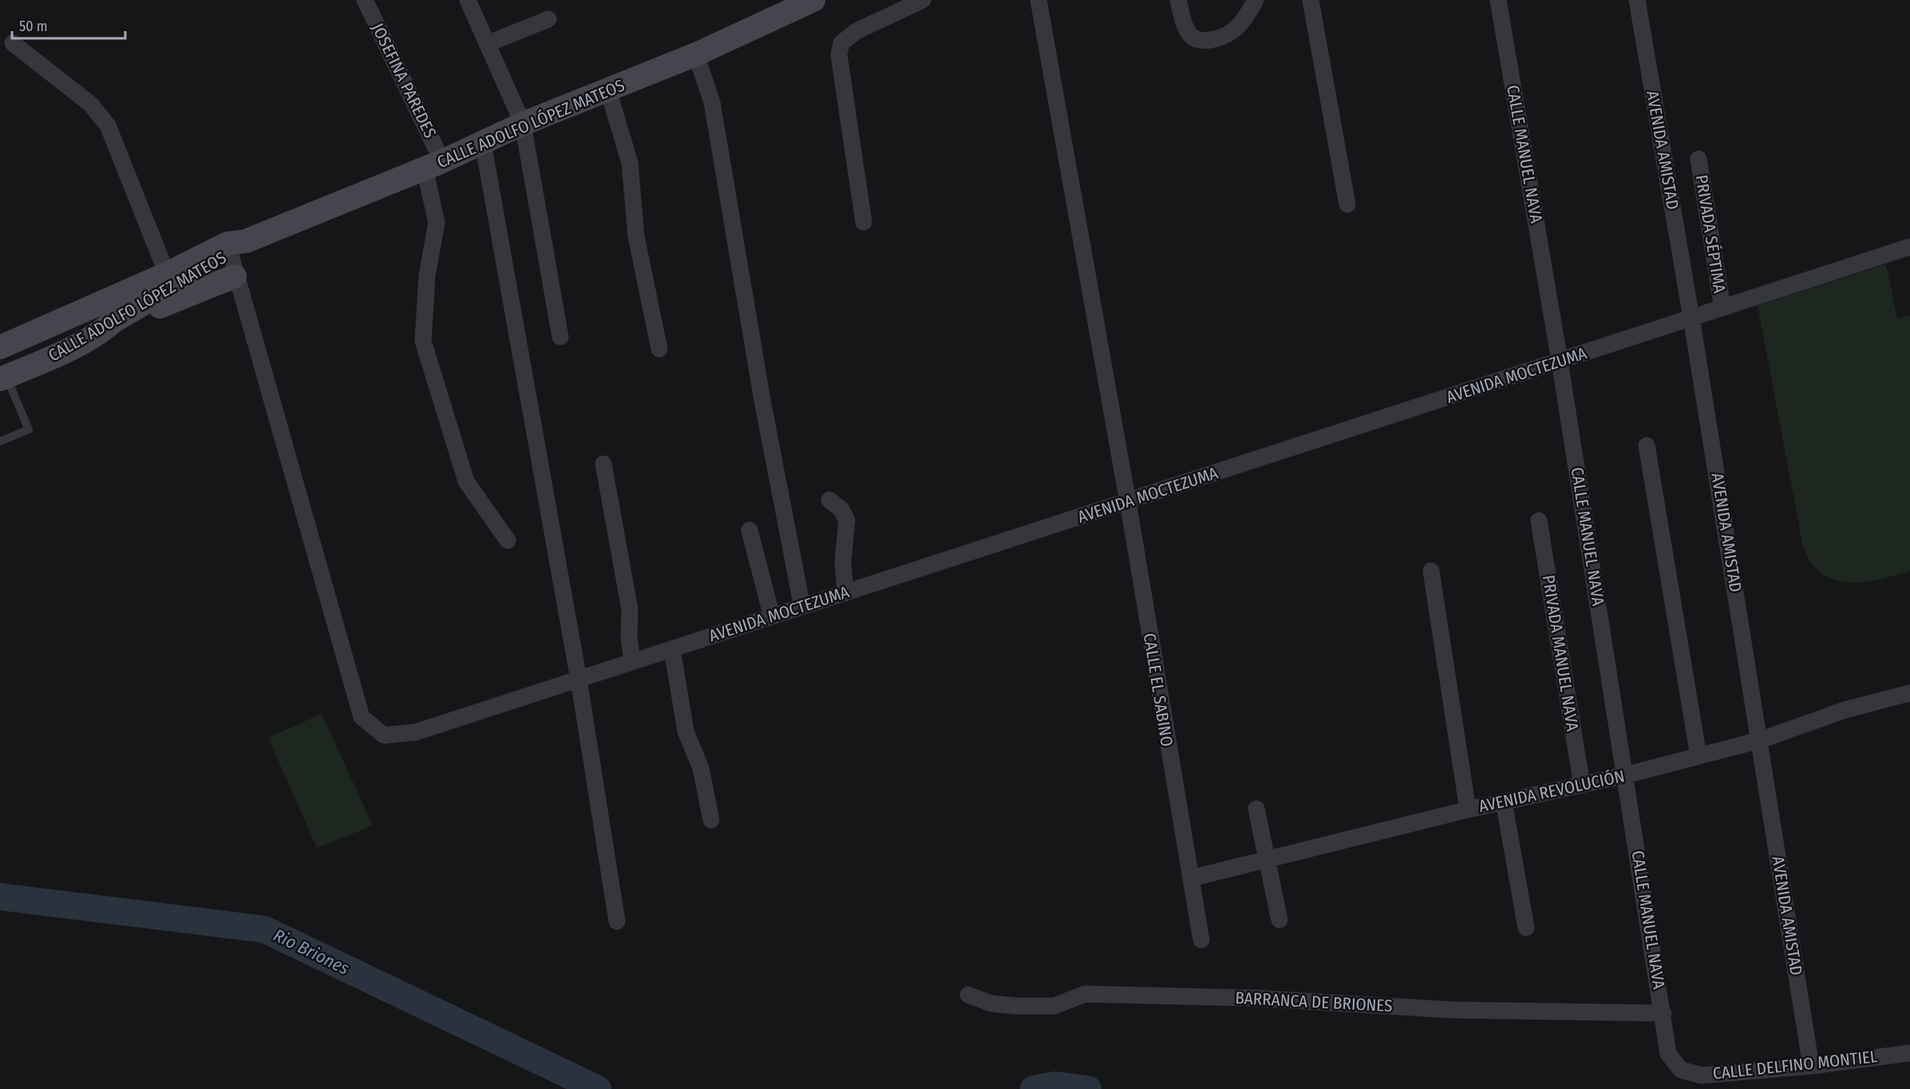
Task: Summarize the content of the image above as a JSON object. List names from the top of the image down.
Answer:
{
  "streets": {
    "main road": ["CALLE ADOLFO LÓPEZ MATEOS"],
    "street": [
      "JOSEFINA PAREDES",
      "AVENIDA AMISTAD",
      "CALLE MANUEL NAVA",
      "PRIVADA SÉPTIMA",
      "AVENIDA MOCTEZUMA",
      "PRIVADA MANUEL NAVA",
      "CALLE EL SABINO",
      "AVENIDA REVOLUCIÓN",
      "BARRANCA DE BRIONES",
      "CALLE DELFINO MONTIEL"
    ]
  },
  "crossings": [
    ["JOSEFINA PAREDES", "CALLE ADOLFO LÓPEZ MATEOS"],
    ["AVENIDA AMISTAD", "AVENIDA MOCTEZUMA"],
    ["AVENIDA AMISTAD", "AVENIDA REVOLUCIÓN"],
    ["AVENIDA AMISTAD", "CALLE DELFINO MONTIEL"],
    ["CALLE MANUEL NAVA", "AVENIDA MOCTEZUMA"],
    ["CALLE MANUEL NAVA", "AVENIDA REVOLUCIÓN"],
    ["CALLE MANUEL NAVA", "BARRANCA DE BRIONES"],
    ["CALLE MANUEL NAVA", "CALLE DELFINO MONTIEL"],
    ["PRIVADA SÉPTIMA", "AVENIDA MOCTEZUMA"],
    ["AVENIDA MOCTEZUMA", "CALLE EL SABINO"],
    ["PRIVADA MANUEL NAVA", "AVENIDA REVOLUCIÓN"],
    ["CALLE EL SABINO", "AVENIDA REVOLUCIÓN"]
  ],
  "water": ["Rio Briones"],
  "scale_bar": "50 m"
}
